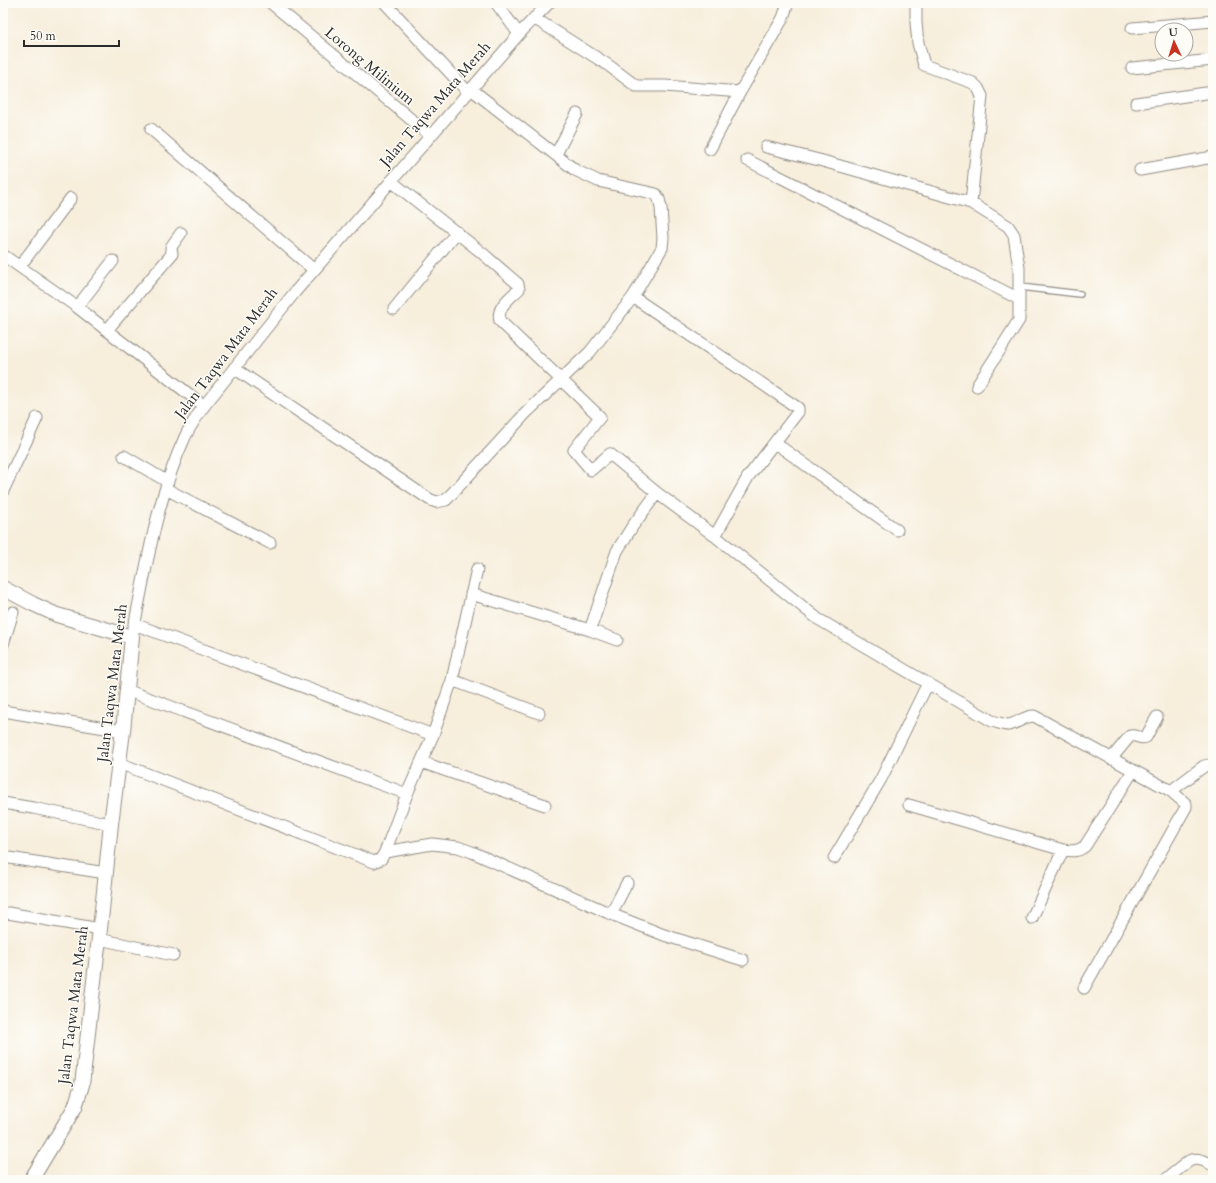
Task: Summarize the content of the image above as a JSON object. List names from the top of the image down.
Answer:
{
  "streets": {
    "street": ["Lorong Milinium", "Jalan Taqwa Mata Merah"]
  },
  "crossings": [
    ["Lorong Milinium", "Jalan Taqwa Mata Merah"]
  ],
  "scale_bar": "50 m",
  "north": "top"
}
